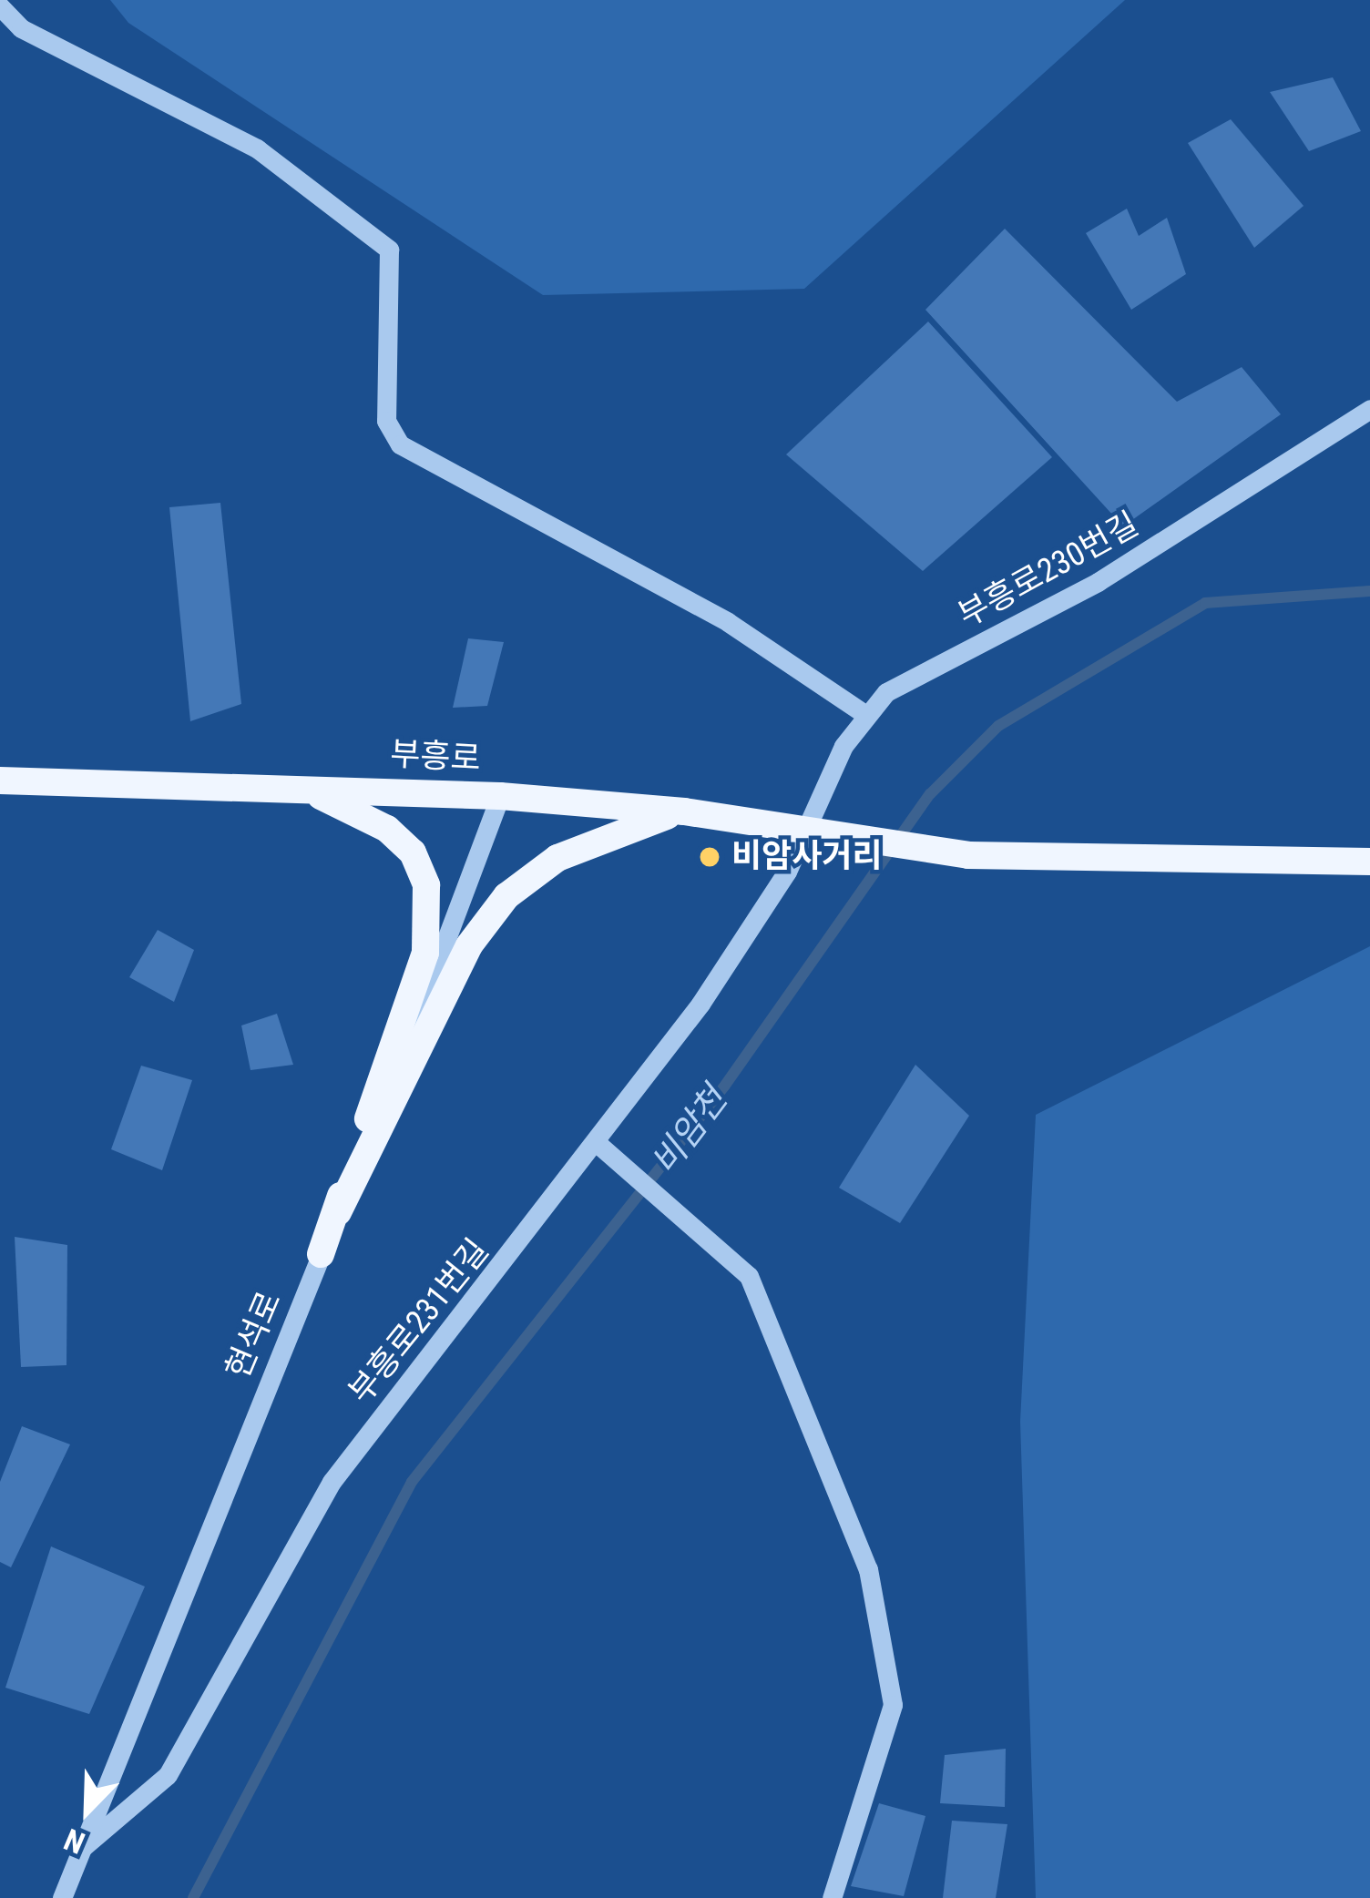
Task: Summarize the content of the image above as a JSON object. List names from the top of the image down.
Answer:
{
  "streets": {
    "main road": ["부흥로"],
    "street": ["부흥로230번길", "부흥로231번길", "현석로"]
  },
  "crossings": [
    ["부흥로230번길", "부흥로"],
    ["부흥로230번길", "부흥로231번길"],
    ["부흥로", "부흥로231번길"],
    ["부흥로", "현석로"],
    ["부흥로231번길", "현석로"]
  ],
  "water": ["비암천"],
  "places": ["비암사거리"],
  "north": "bottom left"
}
